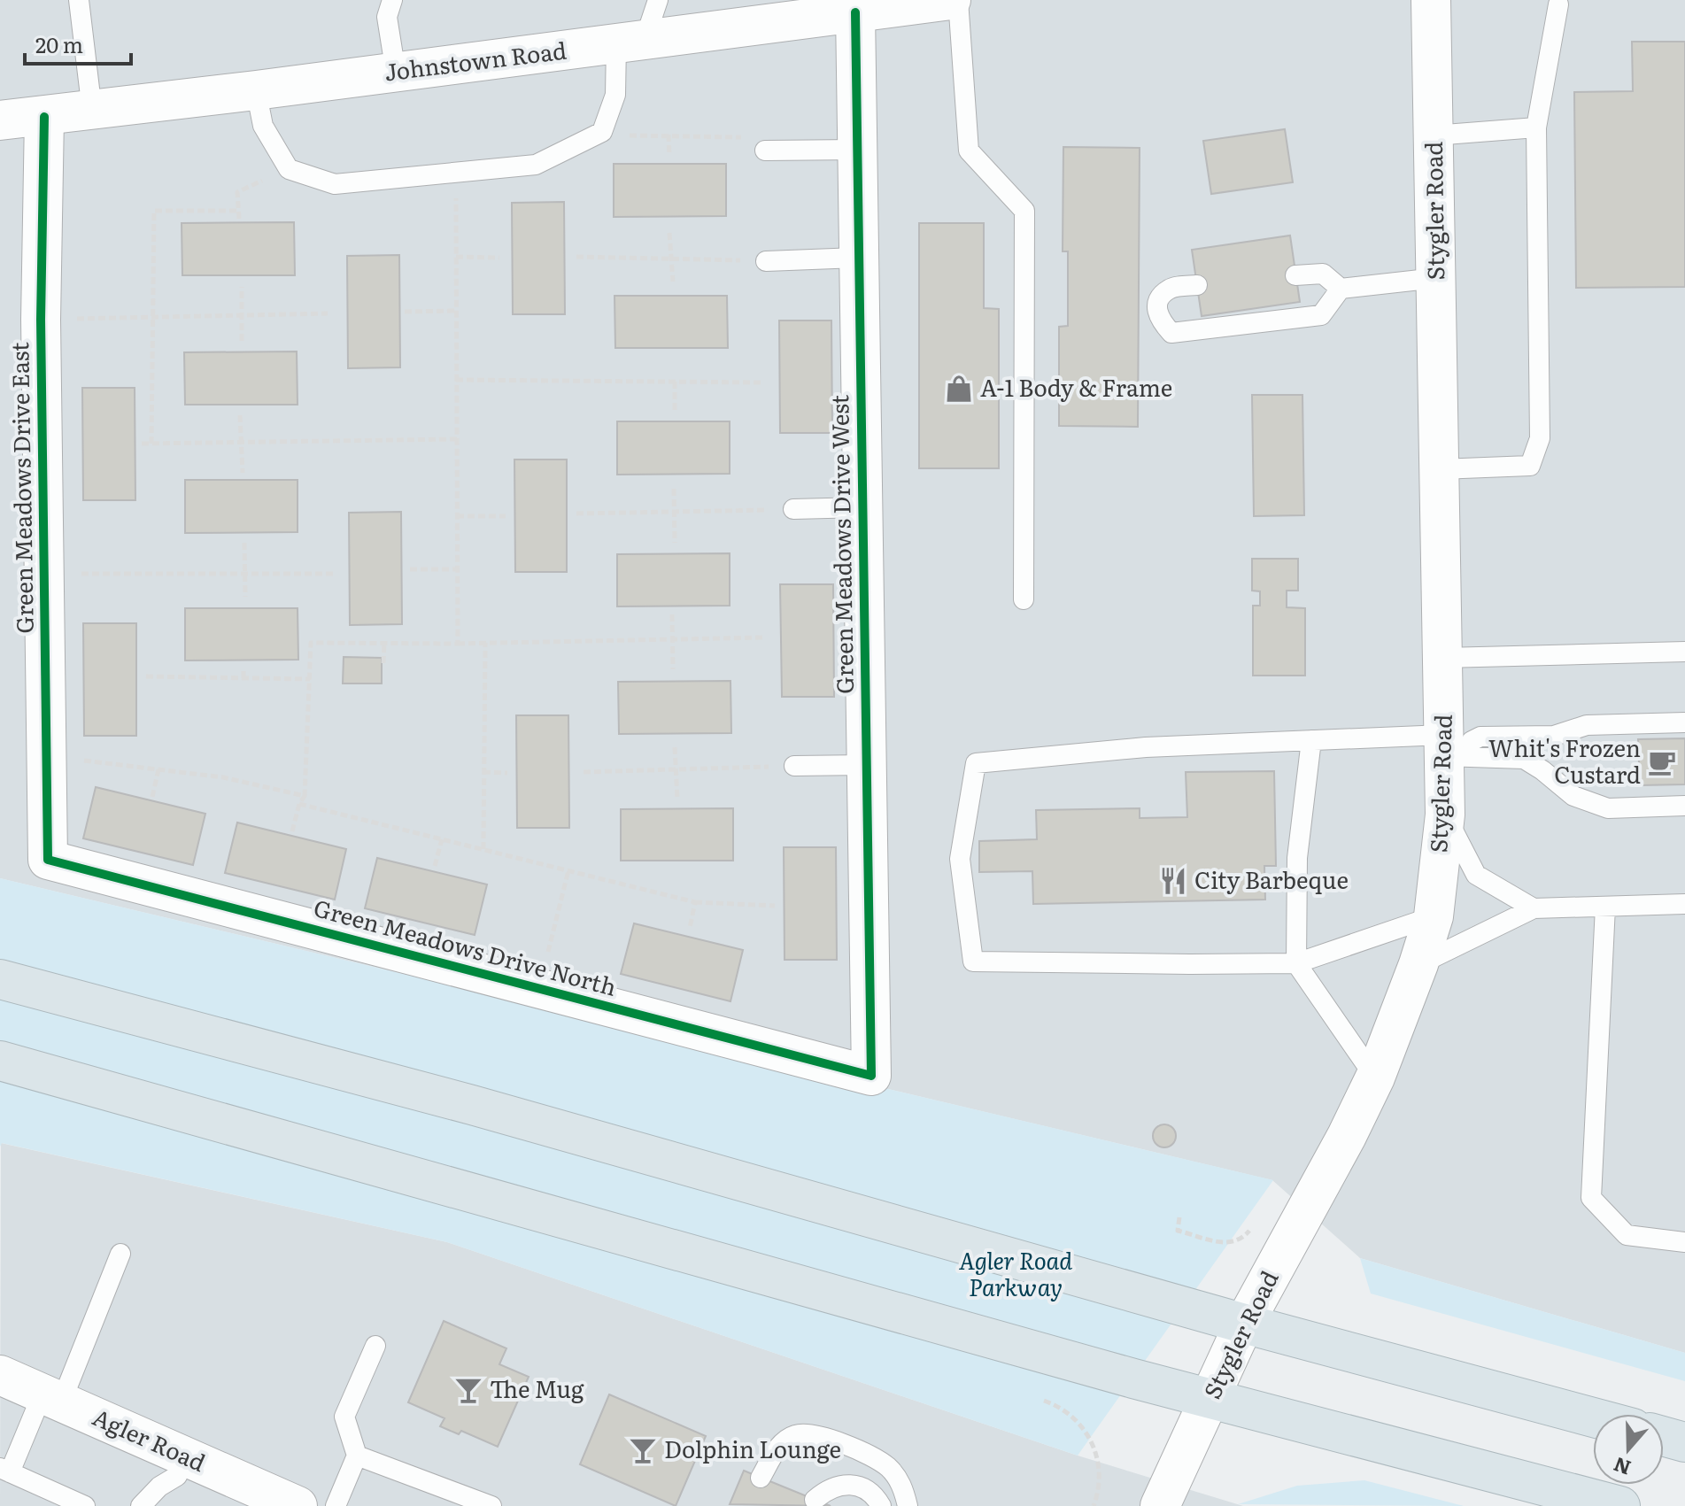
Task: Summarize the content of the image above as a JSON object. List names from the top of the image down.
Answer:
{
  "streets": {
    "street": [
      "Johnstown Road",
      "Stygler Road",
      "Green Meadows Drive East",
      "Green Meadows Drive West",
      "Green Meadows Drive North",
      "Agler Road"
    ]
  },
  "crossings": [
    ["Johnstown Road", "Green Meadows Drive East"],
    ["Johnstown Road", "Green Meadows Drive West"],
    ["Green Meadows Drive East", "Green Meadows Drive North"],
    ["Green Meadows Drive West", "Green Meadows Drive North"]
  ],
  "parks": ["Agler Road Parkway"],
  "places": {
    "shop": ["A-1 Body & Frame"],
    "cafe": ["Whit's Frozen Custard"],
    "restaurant": ["City Barbeque"],
    "bar": ["The Mug", "Dolphin Lounge"]
  },
  "scale_bar": "20 m",
  "north": "bottom"
}
